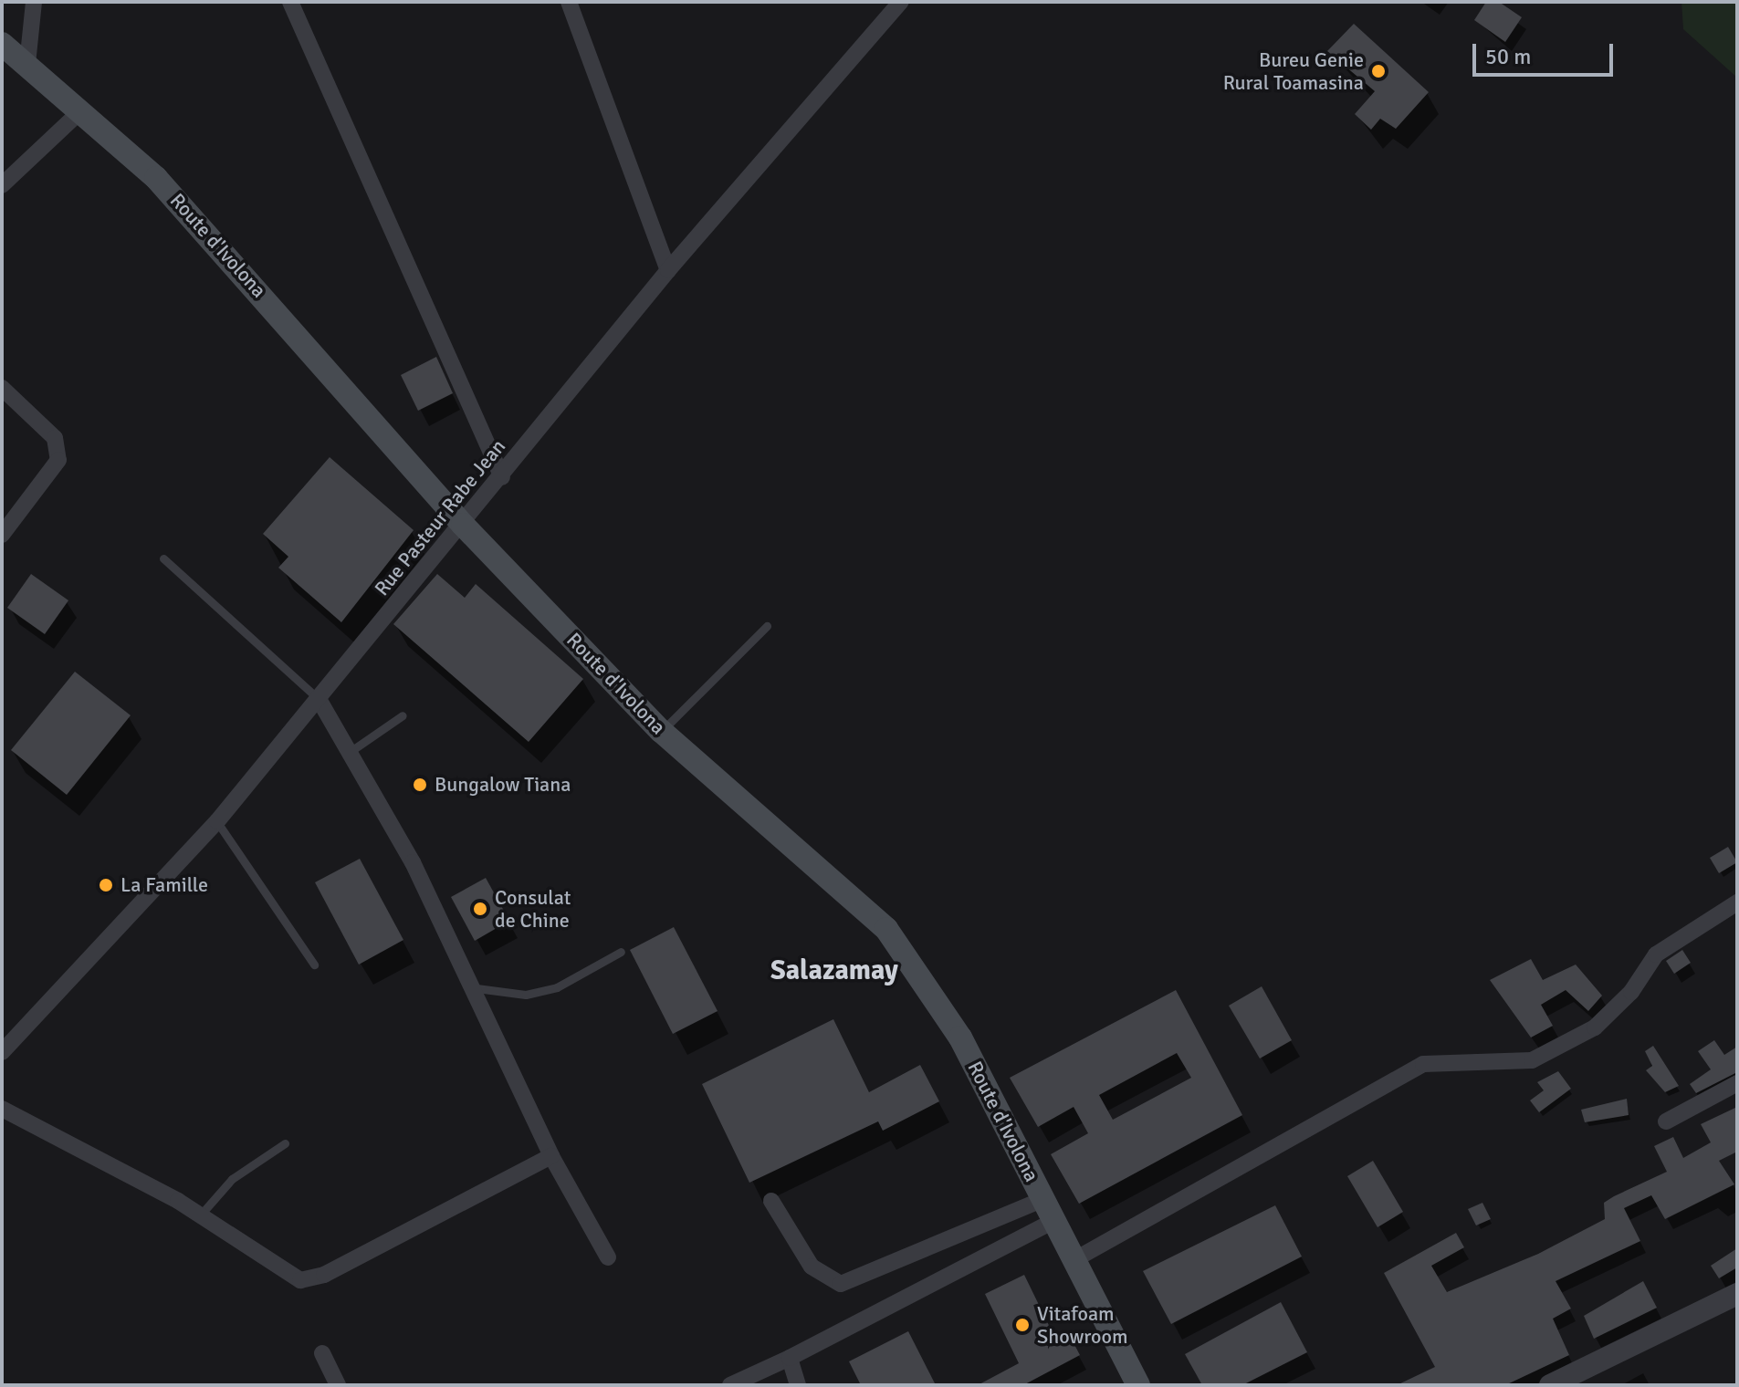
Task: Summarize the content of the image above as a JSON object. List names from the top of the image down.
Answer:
{
  "streets": {
    "main road": ["Route d'Ivolona"],
    "street": ["Rue Pasteur Rabe Jean"]
  },
  "crossings": [
    ["Route d'Ivolona", "Rue Pasteur Rabe Jean"]
  ],
  "districts": ["Salazamay"],
  "places": [
    "Bureu Genie Rural Toamasina",
    "Bungalow Tiana",
    "La Famille",
    "Consulat de Chine",
    "Vitafoam Showroom"
  ],
  "scale_bar": "50 m"
}
